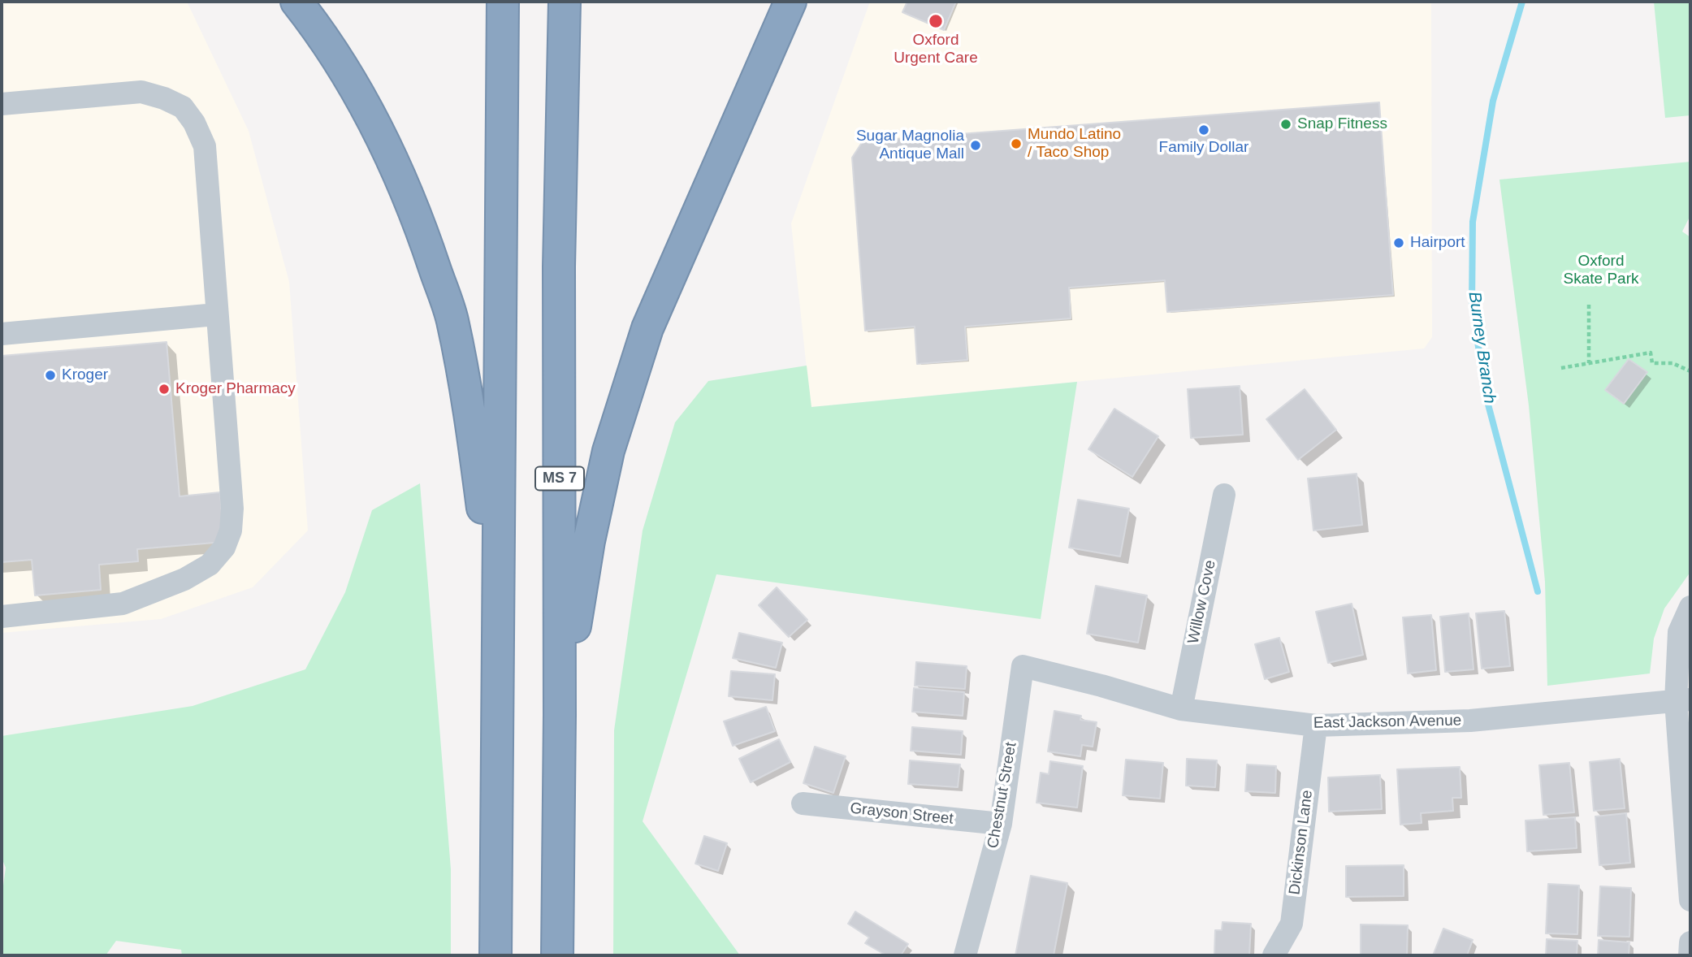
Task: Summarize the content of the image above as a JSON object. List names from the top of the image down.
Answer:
{
  "streets": {
    "highway": ["MS 7"],
    "street": [
      "Willow Cove",
      "East Jackson Avenue",
      "Chestnut Street",
      "Grayson Street",
      "Dickinson Lane"
    ]
  },
  "crossings": [
    ["Willow Cove", "East Jackson Avenue"],
    ["East Jackson Avenue", "Chestnut Street"],
    ["East Jackson Avenue", "Dickinson Lane"],
    ["Chestnut Street", "Grayson Street"]
  ],
  "water": ["Burney Branch"],
  "parks": ["Oxford Skate Park"],
  "places": [
    "Oxford Urgent Care",
    "Snap Fitness",
    "Family Dollar",
    "Mundo Latino / Taco Shop",
    "Sugar Magnolia Antique Mall",
    "Hairport",
    "Kroger",
    "Kroger Pharmacy"
  ]
}
